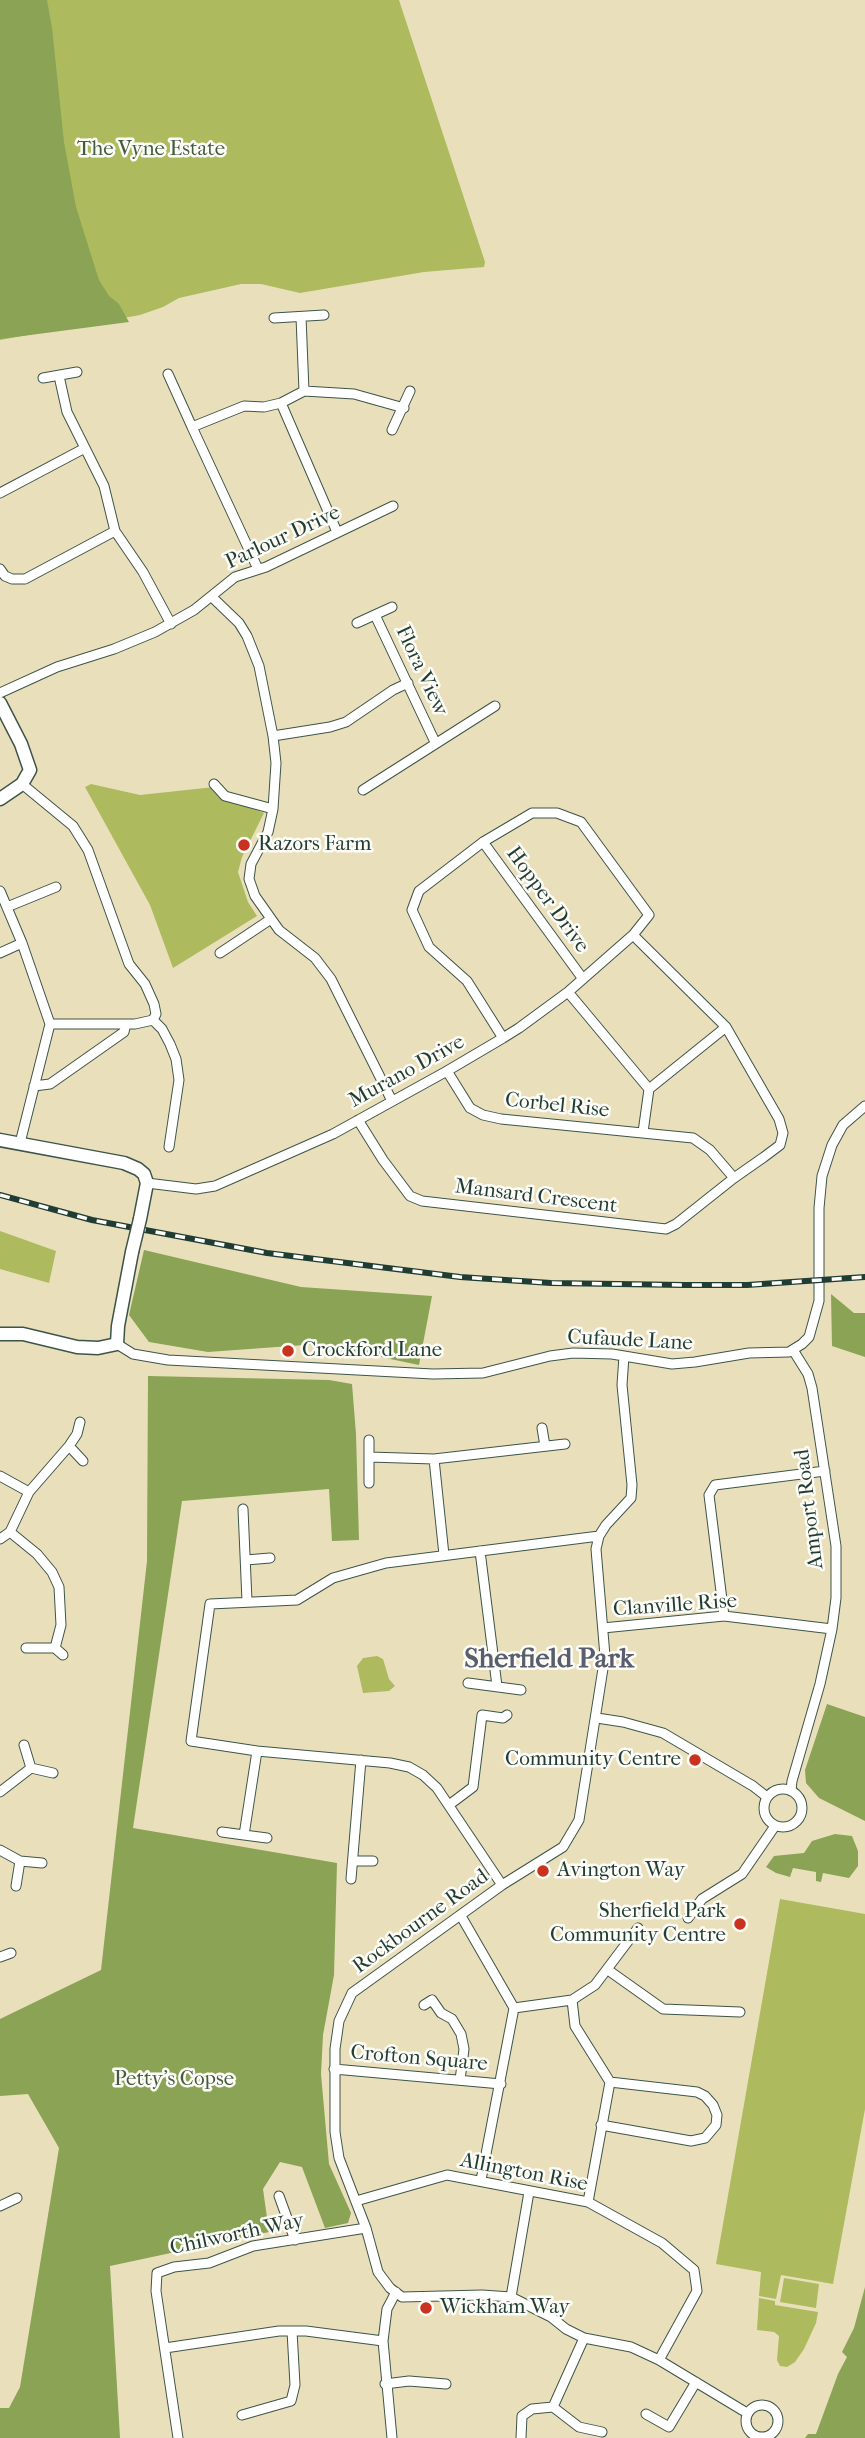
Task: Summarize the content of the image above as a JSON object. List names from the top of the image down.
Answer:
{
  "streets": {
    "street": [
      "Parlour Drive",
      "Flora View",
      "Hopper Drive",
      "Murano Drive",
      "Corbel Rise",
      "Mansard Crescent",
      "Cufaude Lane",
      "Amport Road",
      "Clanville Rise",
      "Rockbourne Road",
      "Crofton Square",
      "Allington Rise",
      "Chilworth Way"
    ]
  },
  "crossings": [
    ["Hopper Drive", "Murano Drive"],
    ["Murano Drive", "Corbel Rise"],
    ["Murano Drive", "Mansard Crescent"],
    ["Cufaude Lane", "Amport Road"],
    ["Amport Road", "Clanville Rise"],
    ["Clanville Rise", "Rockbourne Road"],
    ["Rockbourne Road", "Crofton Square"],
    ["Rockbourne Road", "Allington Rise"],
    ["Rockbourne Road", "Chilworth Way"]
  ],
  "districts": ["Sherfield Park"],
  "parks": ["The Vyne Estate", "Petty's Copse"],
  "places": [
    "Razors Farm",
    "Crockford Lane",
    "Community Centre",
    "Avington Way",
    "Sherfield Park Community Centre",
    "Wickham Way"
  ]
}
